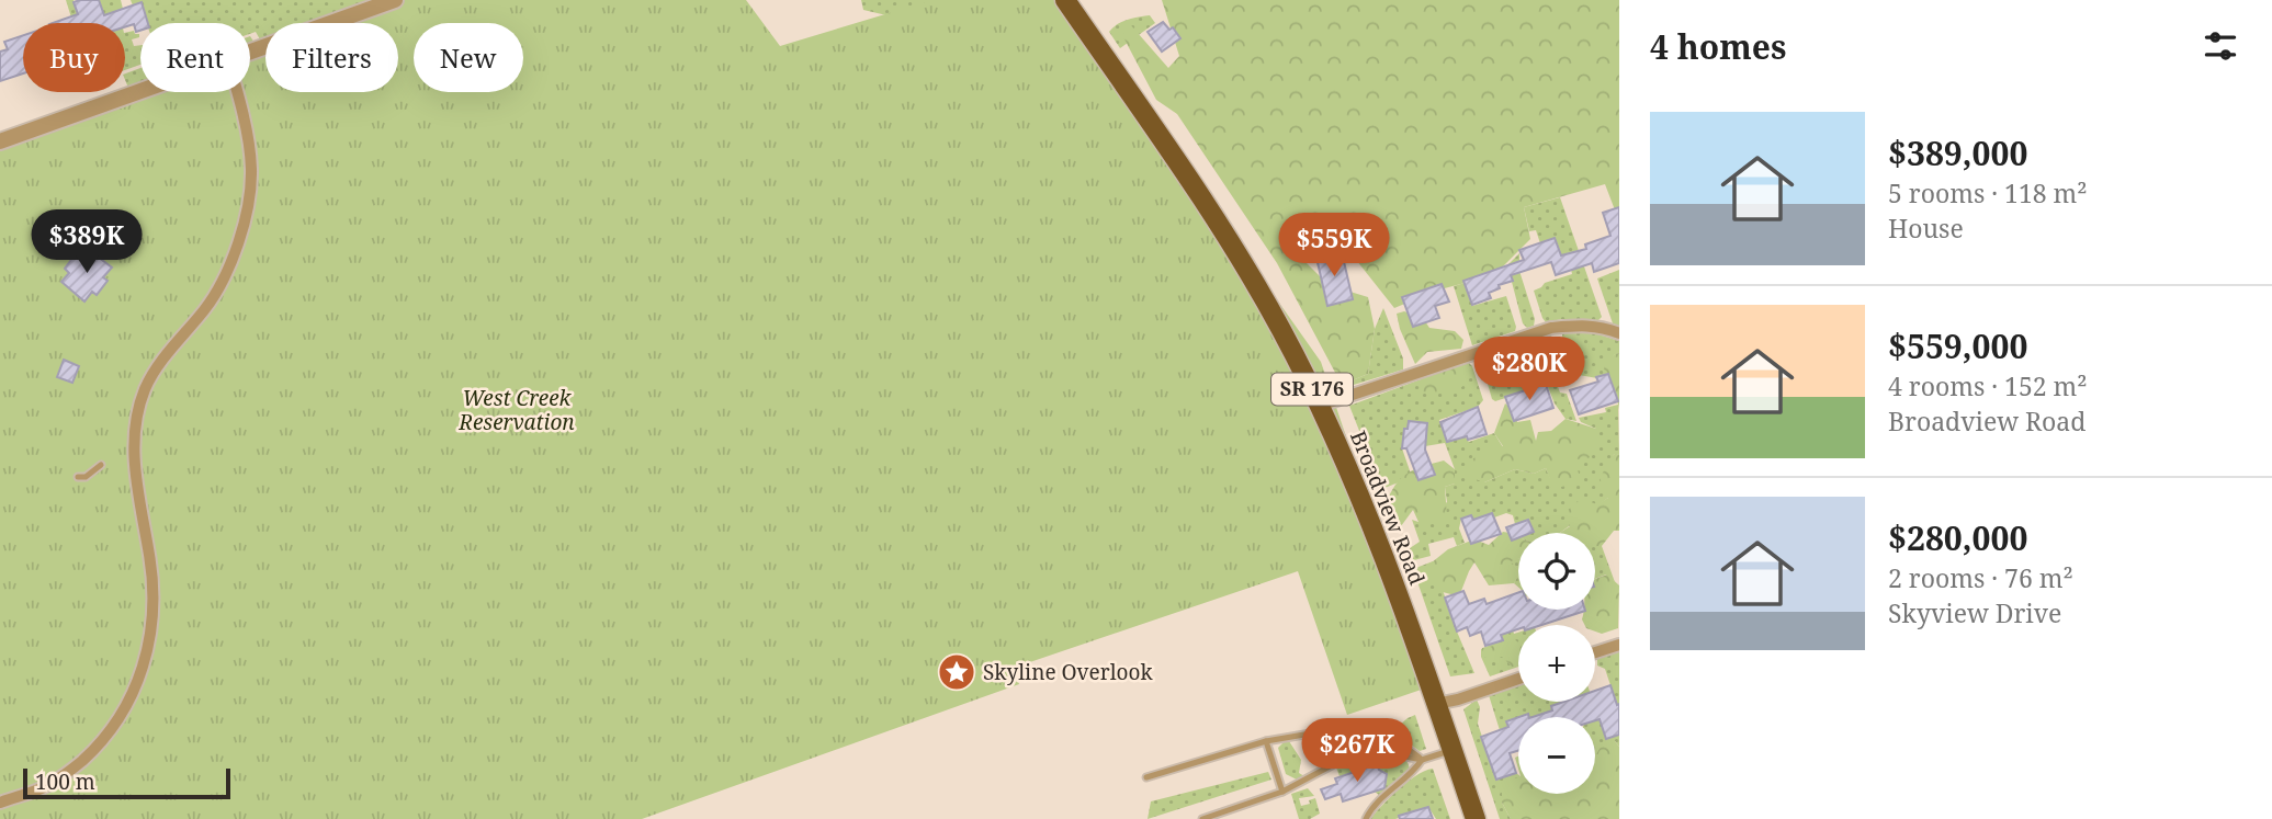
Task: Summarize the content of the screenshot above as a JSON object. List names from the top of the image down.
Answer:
{
  "streets": {
    "main road": ["SR 176", "Broadview Road"]
  },
  "parks": ["West Creek Reservation"],
  "places": {
    "place": ["Skyline Overlook"]
  },
  "scale_bar": "100 m",
  "page": {
    "heading": "4 homes",
    "chip": [
      "Buy",
      "Rent",
      "Filters",
      "New"
    ],
    "list": [
      {
        "name": "$389,000",
        "note": "5 rooms · 118 m² · House"
      },
      {
        "name": "$559,000",
        "note": "4 rooms · 152 m² · Broadview Road"
      },
      {
        "name": "$280,000",
        "note": "2 rooms · 76 m² · Skyview Drive"
      }
    ],
    "price": [
      "$389K",
      "$559K",
      "$280K",
      "$267K"
    ],
    "map_buttons": ["+", "−"],
    "scale": "100 m"
  }
}
